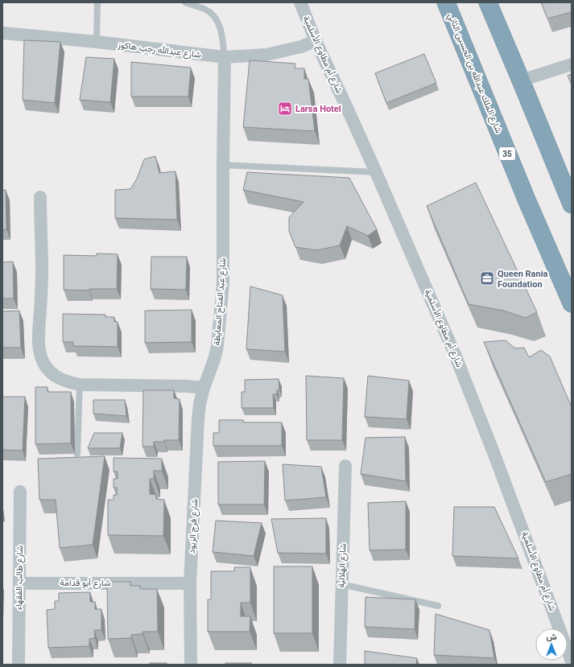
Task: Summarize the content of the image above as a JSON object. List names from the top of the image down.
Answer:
{
  "streets": {
    "highway": ["شارع الملك عبدالله بن الحسين الثاني", "35"],
    "street": [
      "شارع عبدالله رجب هاكوز",
      "شارع أم مطاوع الأسلمية",
      "شارع عبد الفتاح المعايطة",
      "شارع فرج الزيود",
      "شارع الهلالية",
      "شارع طالب الفقهاء",
      "شارع أبو قدامة"
    ]
  },
  "crossings": [
    ["شارع عبدالله رجب هاكوز", "شارع أم مطاوع الأسلمية"],
    ["شارع عبدالله رجب هاكوز", "شارع عبد الفتاح المعايطة"],
    ["شارع عبد الفتاح المعايطة", "شارع فرج الزيود"],
    ["شارع فرج الزيود", "شارع أبو قدامة"],
    ["شارع طالب الفقهاء", "شارع أبو قدامة"]
  ],
  "places": {
    "hotel": ["Larsa Hotel"],
    "office": ["Queen Rania Foundation"]
  },
  "north": "top"
}
